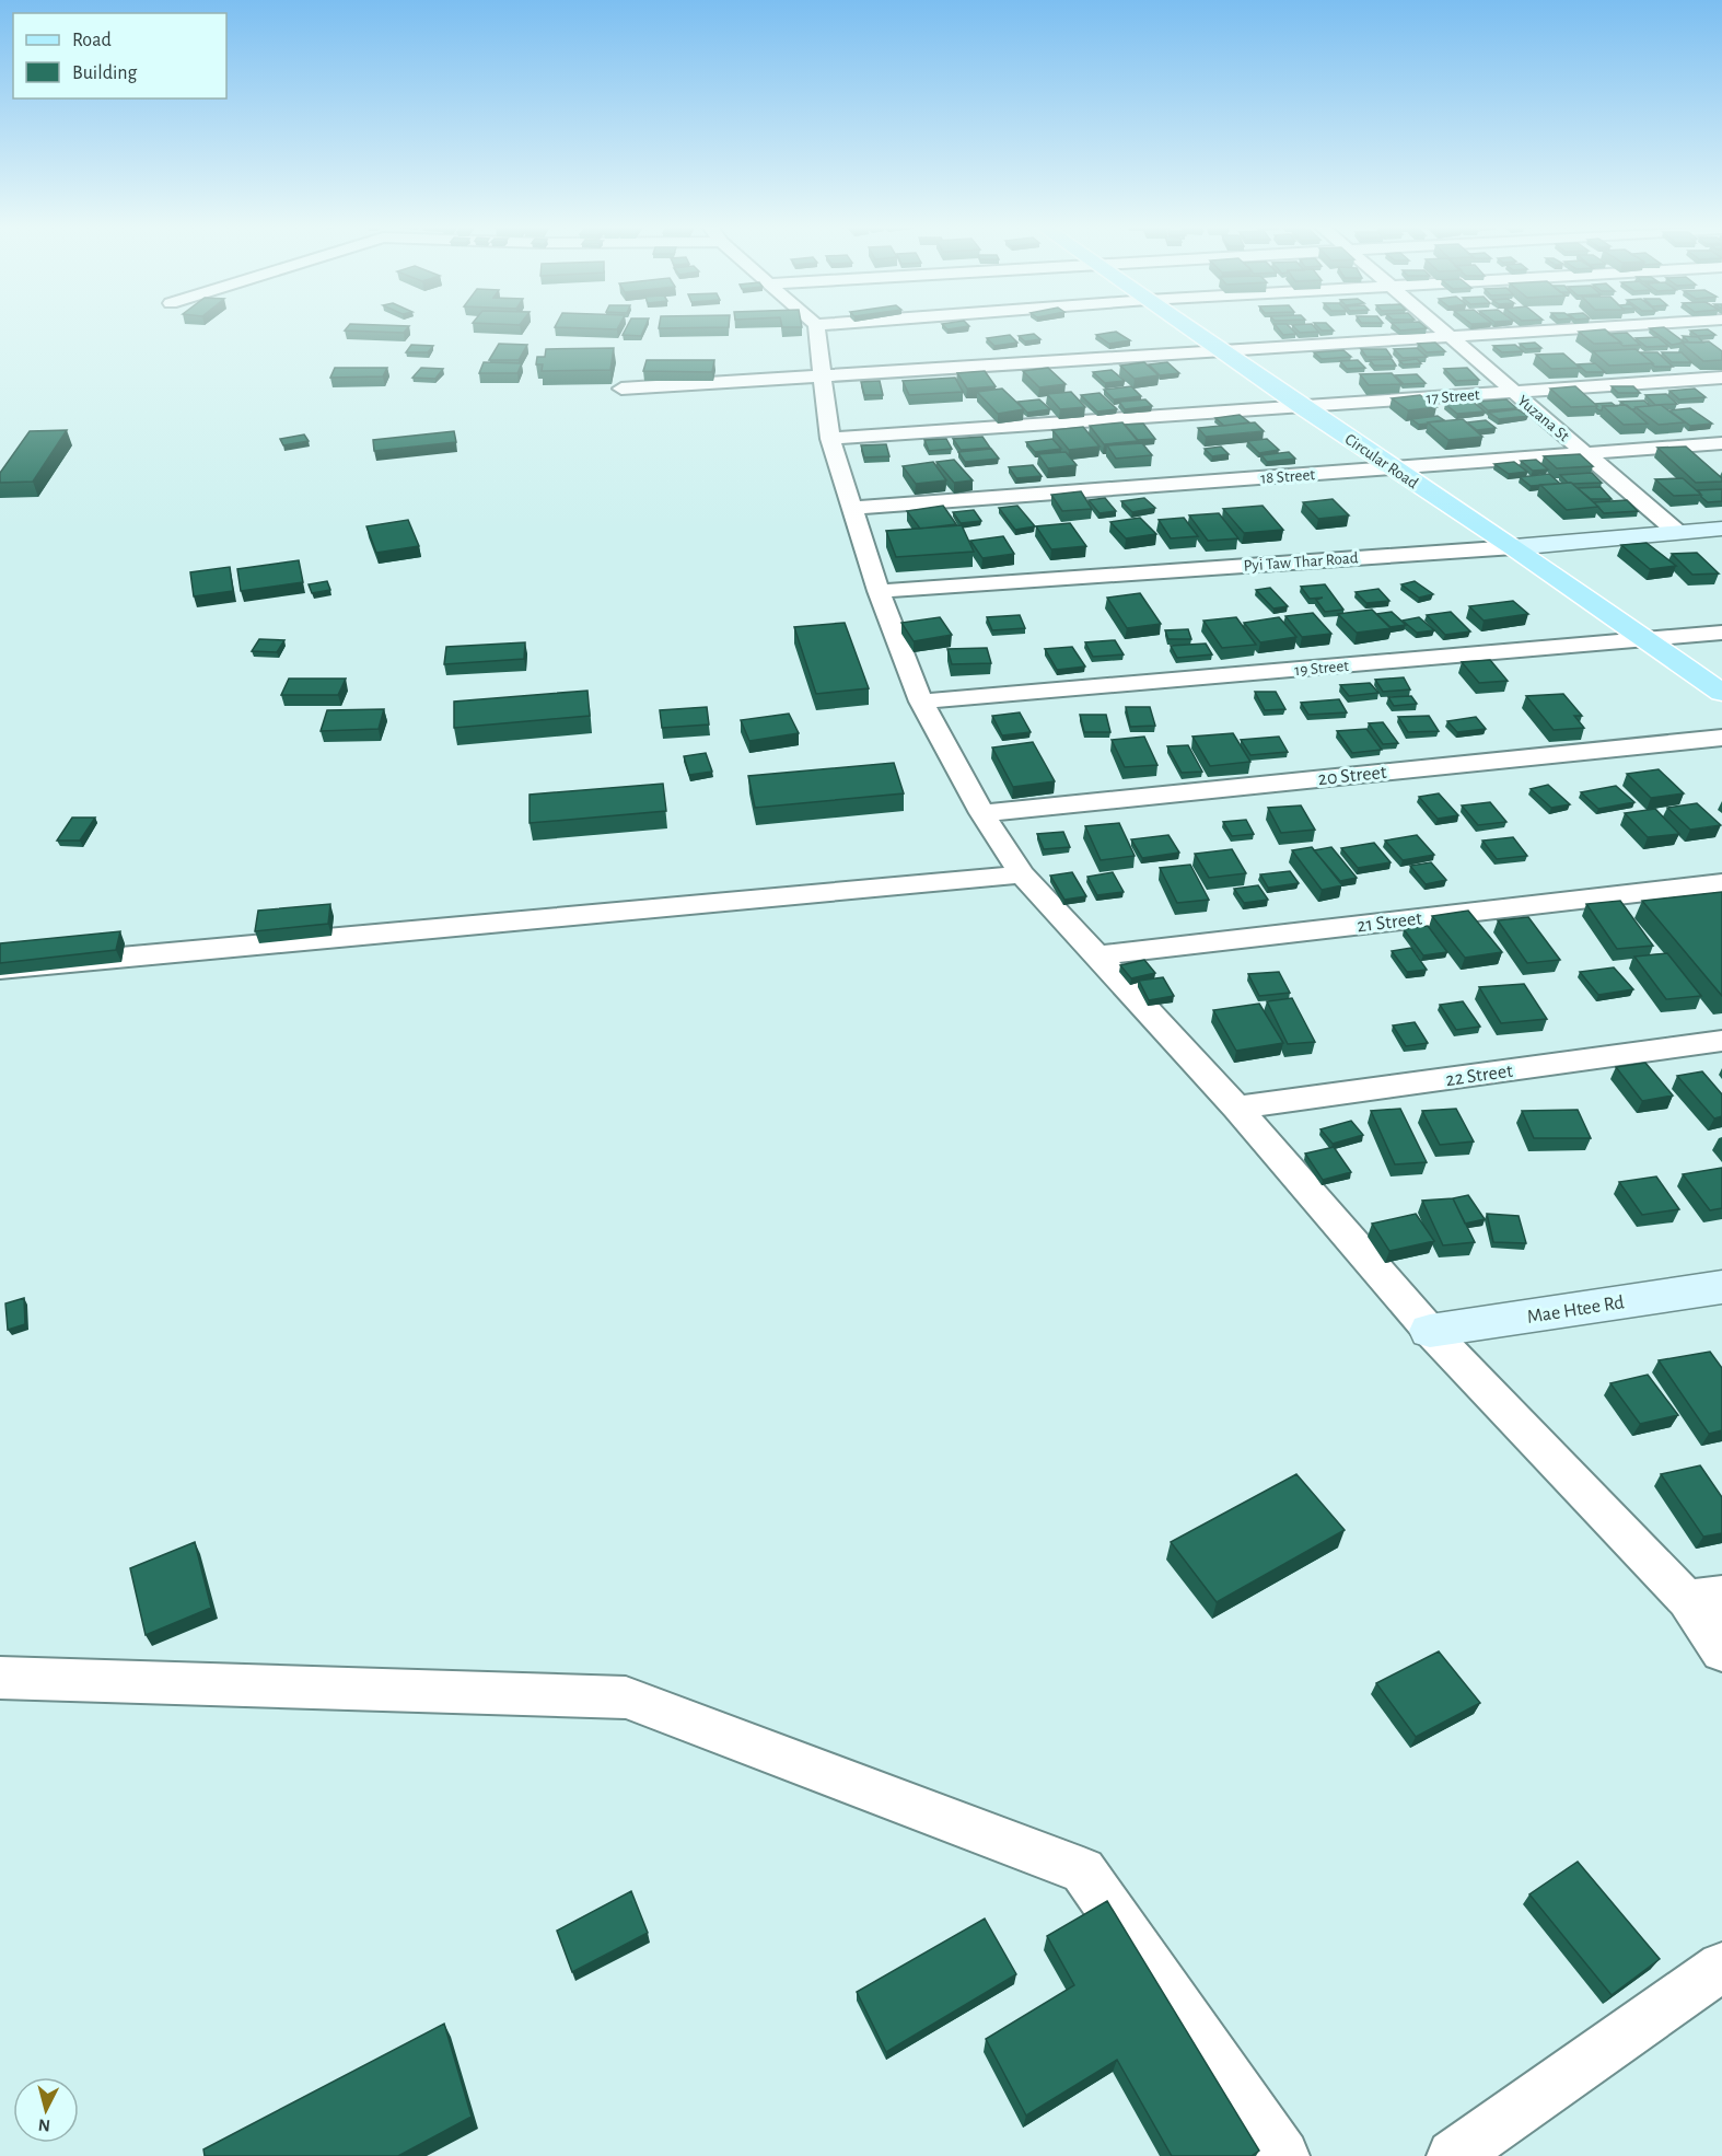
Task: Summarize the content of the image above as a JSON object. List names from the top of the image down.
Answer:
{
  "streets": {
    "main road": ["Circular Road"],
    "street": [
      "17 Street",
      "Yuzana St",
      "18 Street",
      "Pyi Taw Thar Road",
      "19 Street",
      "20 Street",
      "21 Street",
      "22 Street",
      "Mae Htee Rd"
    ]
  },
  "crossings": [
    ["17 Street", "Yuzana St"],
    ["17 Street", "Circular Road"],
    ["Yuzana St", "18 Street"],
    ["Yuzana St", "Pyi Taw Thar Road"],
    ["Circular Road", "18 Street"],
    ["Circular Road", "Pyi Taw Thar Road"],
    ["Circular Road", "19 Street"]
  ],
  "legend": ["Road", "Building"],
  "north": "bottom"
}
